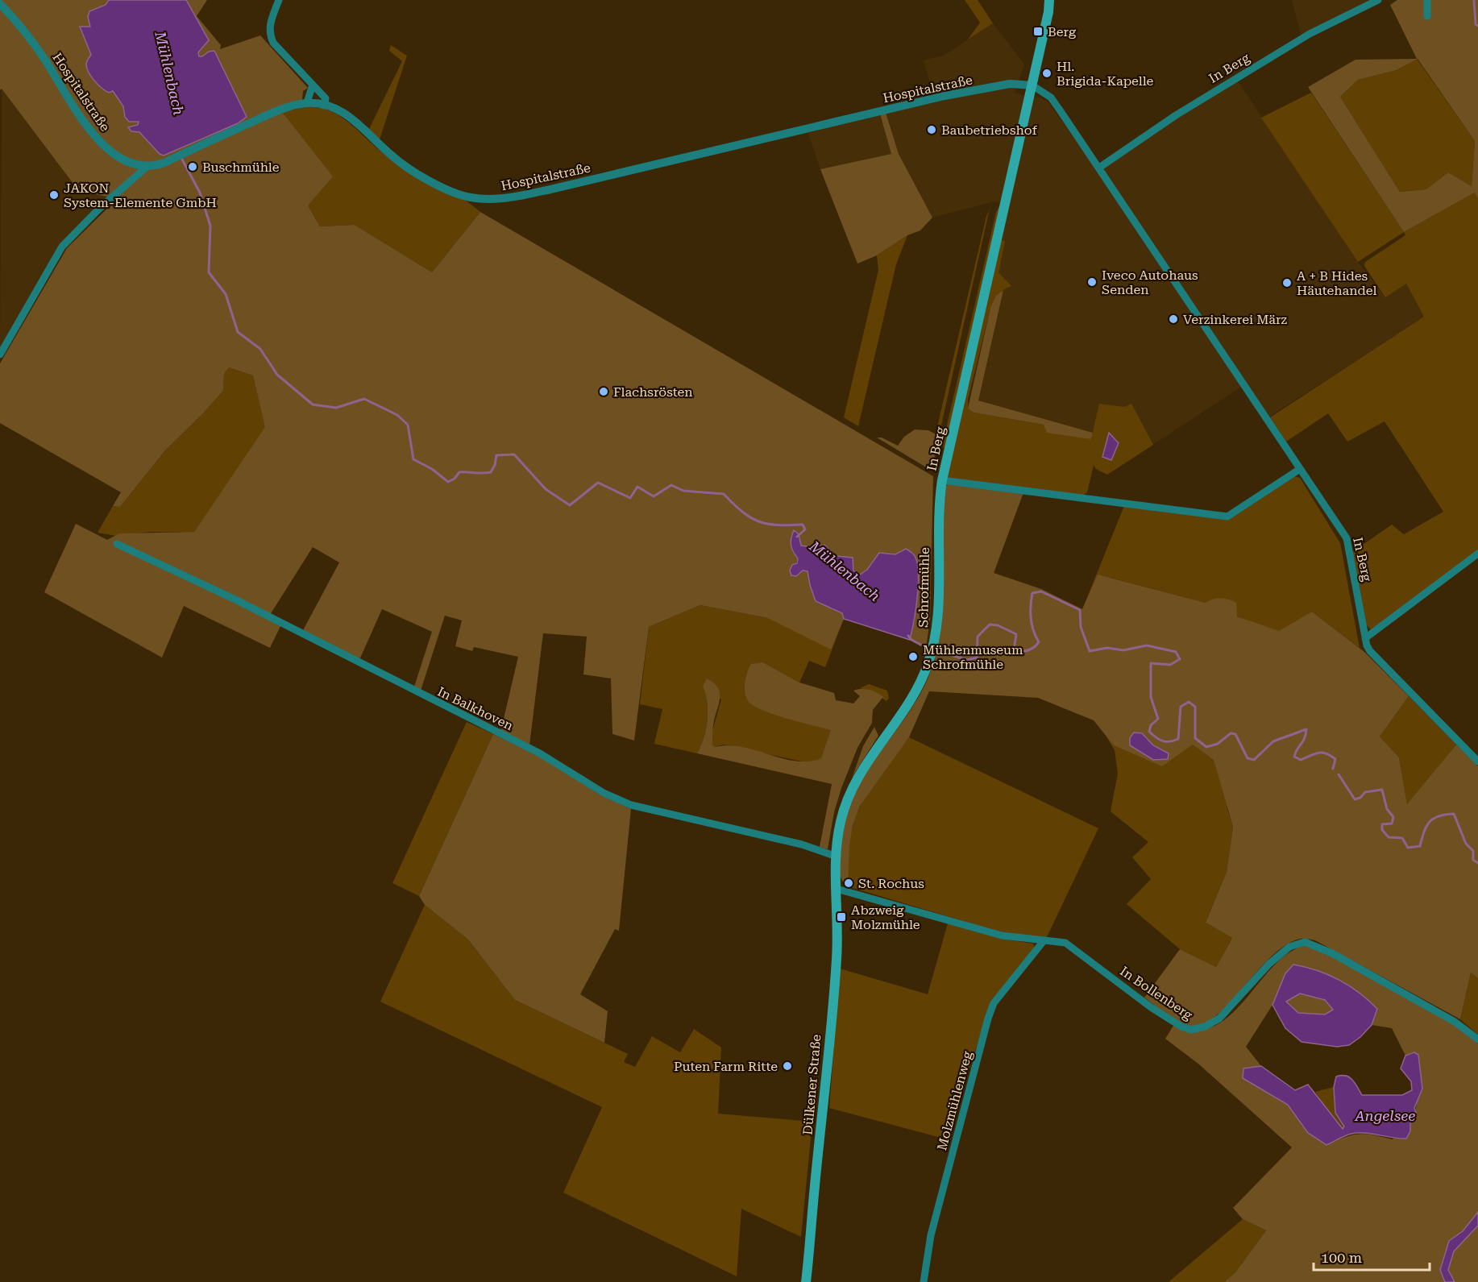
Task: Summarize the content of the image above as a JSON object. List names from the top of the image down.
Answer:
{
  "streets": {
    "main road": ["In Berg", "Schrofmühle", "Dülkener Straße"],
    "street": [
      "Hospitalstraße",
      "In Balkhoven",
      "In Bollenberg",
      "Molzmühlenweg"
    ]
  },
  "crossings": [
    ["In Berg", "Hospitalstraße"],
    ["In Berg", "Schrofmühle"],
    ["Schrofmühle", "In Balkhoven"],
    ["Schrofmühle", "Dülkener Straße"],
    ["In Balkhoven", "Dülkener Straße"],
    ["In Bollenberg", "Dülkener Straße"],
    ["In Bollenberg", "Molzmühlenweg"]
  ],
  "water": ["Mühlenbach", "Angelsee"],
  "places": {
    "transit": ["Berg", "Abzweig Molzmühle"],
    "other": [
      "Hl. Brigida-Kapelle",
      "Baubetriebshof",
      "Buschmühle",
      "JAKON System-Elemente GmbH",
      "Iveco Autohaus Senden",
      "A + B Hides Häutehandel",
      "Verzinkerei März",
      "Flachsrösten",
      "Mühlenmuseum Schrofmühle",
      "St. Rochus",
      "Puten Farm Ritte"
    ]
  },
  "scale_bar": "100 m"
}
